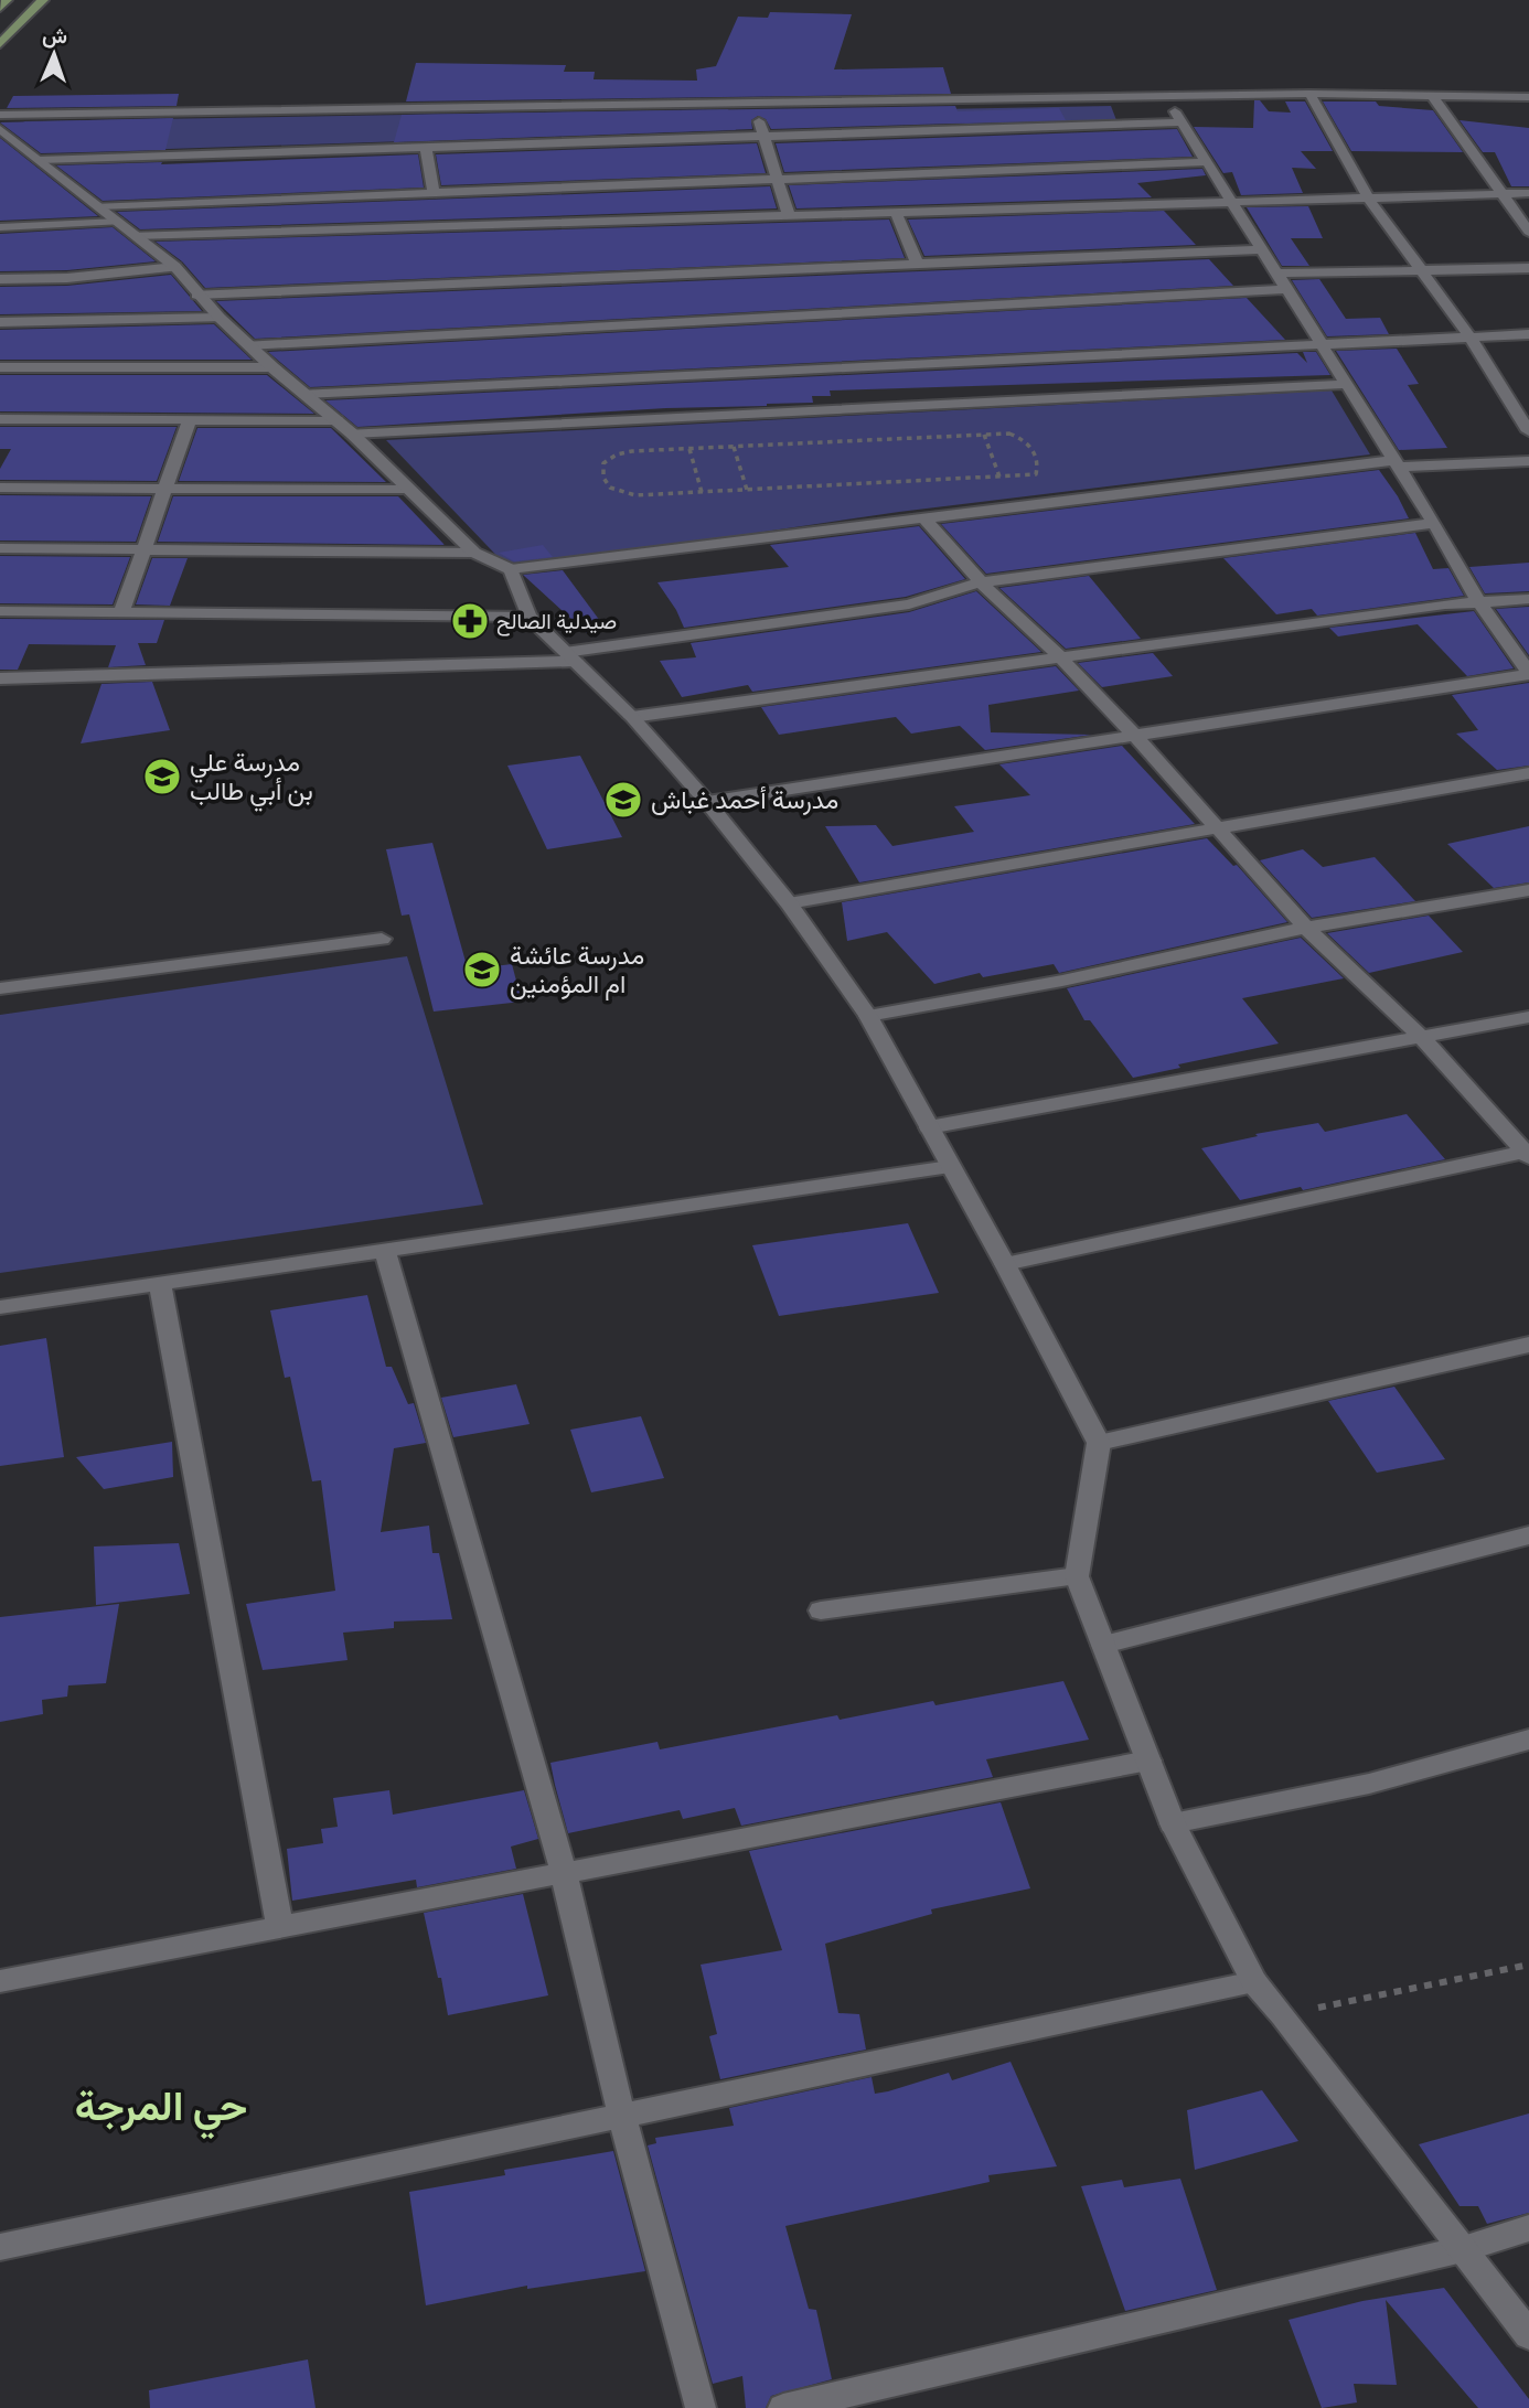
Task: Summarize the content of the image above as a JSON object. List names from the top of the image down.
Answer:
{
  "districts": ["حي المرجة"],
  "places": {
    "pharmacy": ["صيدلية الصالح"],
    "school or university": ["مدرسة علي بن أبي طالب", "مدرسة أحمد غباش", "مدرسة عائشة ام المؤمنين"]
  },
  "north": "top"
}
